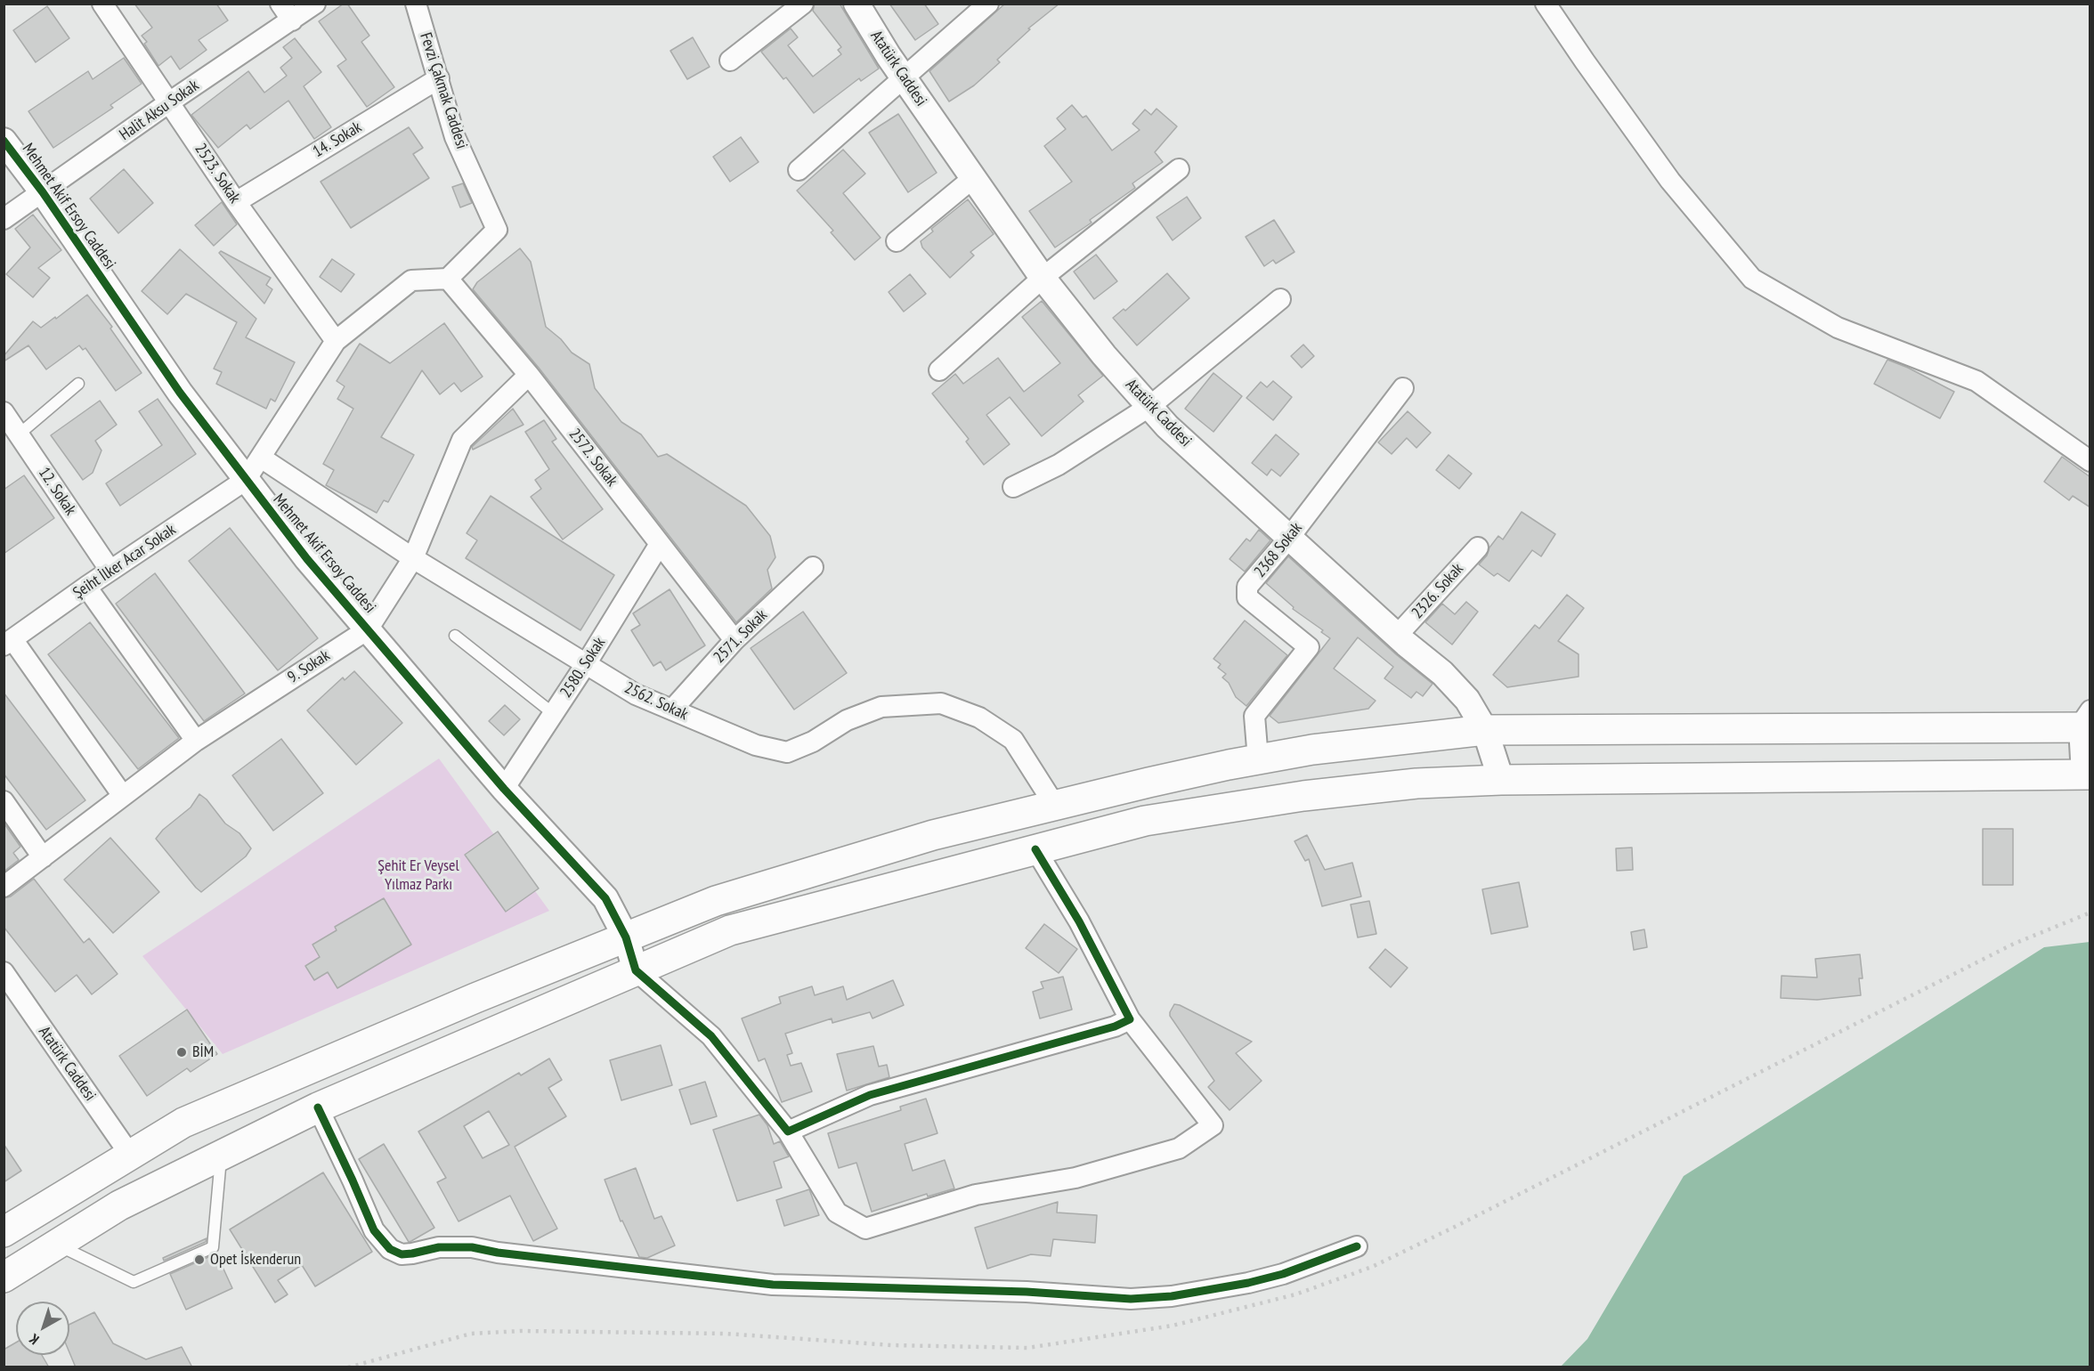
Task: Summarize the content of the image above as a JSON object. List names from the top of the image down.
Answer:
{
  "streets": {
    "street": [
      "Atatürk Caddesi",
      "Fevzi Çakmak Caddesi",
      "Halit Aksu Sokak",
      "14. Sokak",
      "2523. Sokak",
      "Mehmet Akif Ersoy Caddesi",
      "2572. Sokak",
      "12. Sokak",
      "2368 Sokak",
      "Şeiht İlker Acar Sokak",
      "2326. Sokak",
      "2571. Sokak",
      "9. Sokak",
      "2580. Sokak",
      "2562. Sokak"
    ]
  },
  "crossings": [
    ["Atatürk Caddesi", "2368 Sokak"],
    ["Atatürk Caddesi", "2326. Sokak"],
    ["Fevzi Çakmak Caddesi", "14. Sokak"],
    ["Fevzi Çakmak Caddesi", "2572. Sokak"],
    ["Halit Aksu Sokak", "2523. Sokak"],
    ["Halit Aksu Sokak", "Mehmet Akif Ersoy Caddesi"],
    ["14. Sokak", "2523. Sokak"],
    ["Mehmet Akif Ersoy Caddesi", "Şeiht İlker Acar Sokak"],
    ["Mehmet Akif Ersoy Caddesi", "9. Sokak"],
    ["Mehmet Akif Ersoy Caddesi", "2580. Sokak"],
    ["2572. Sokak", "2571. Sokak"],
    ["2572. Sokak", "9. Sokak"],
    ["2572. Sokak", "2580. Sokak"],
    ["12. Sokak", "Şeiht İlker Acar Sokak"],
    ["2571. Sokak", "2562. Sokak"],
    ["9. Sokak", "2562. Sokak"],
    ["2580. Sokak", "2562. Sokak"]
  ],
  "parks": ["Şehit Er Veysel Yılmaz Parkı"],
  "places": ["BİM", "Opet İskenderun"],
  "north": "bottom left"
}
